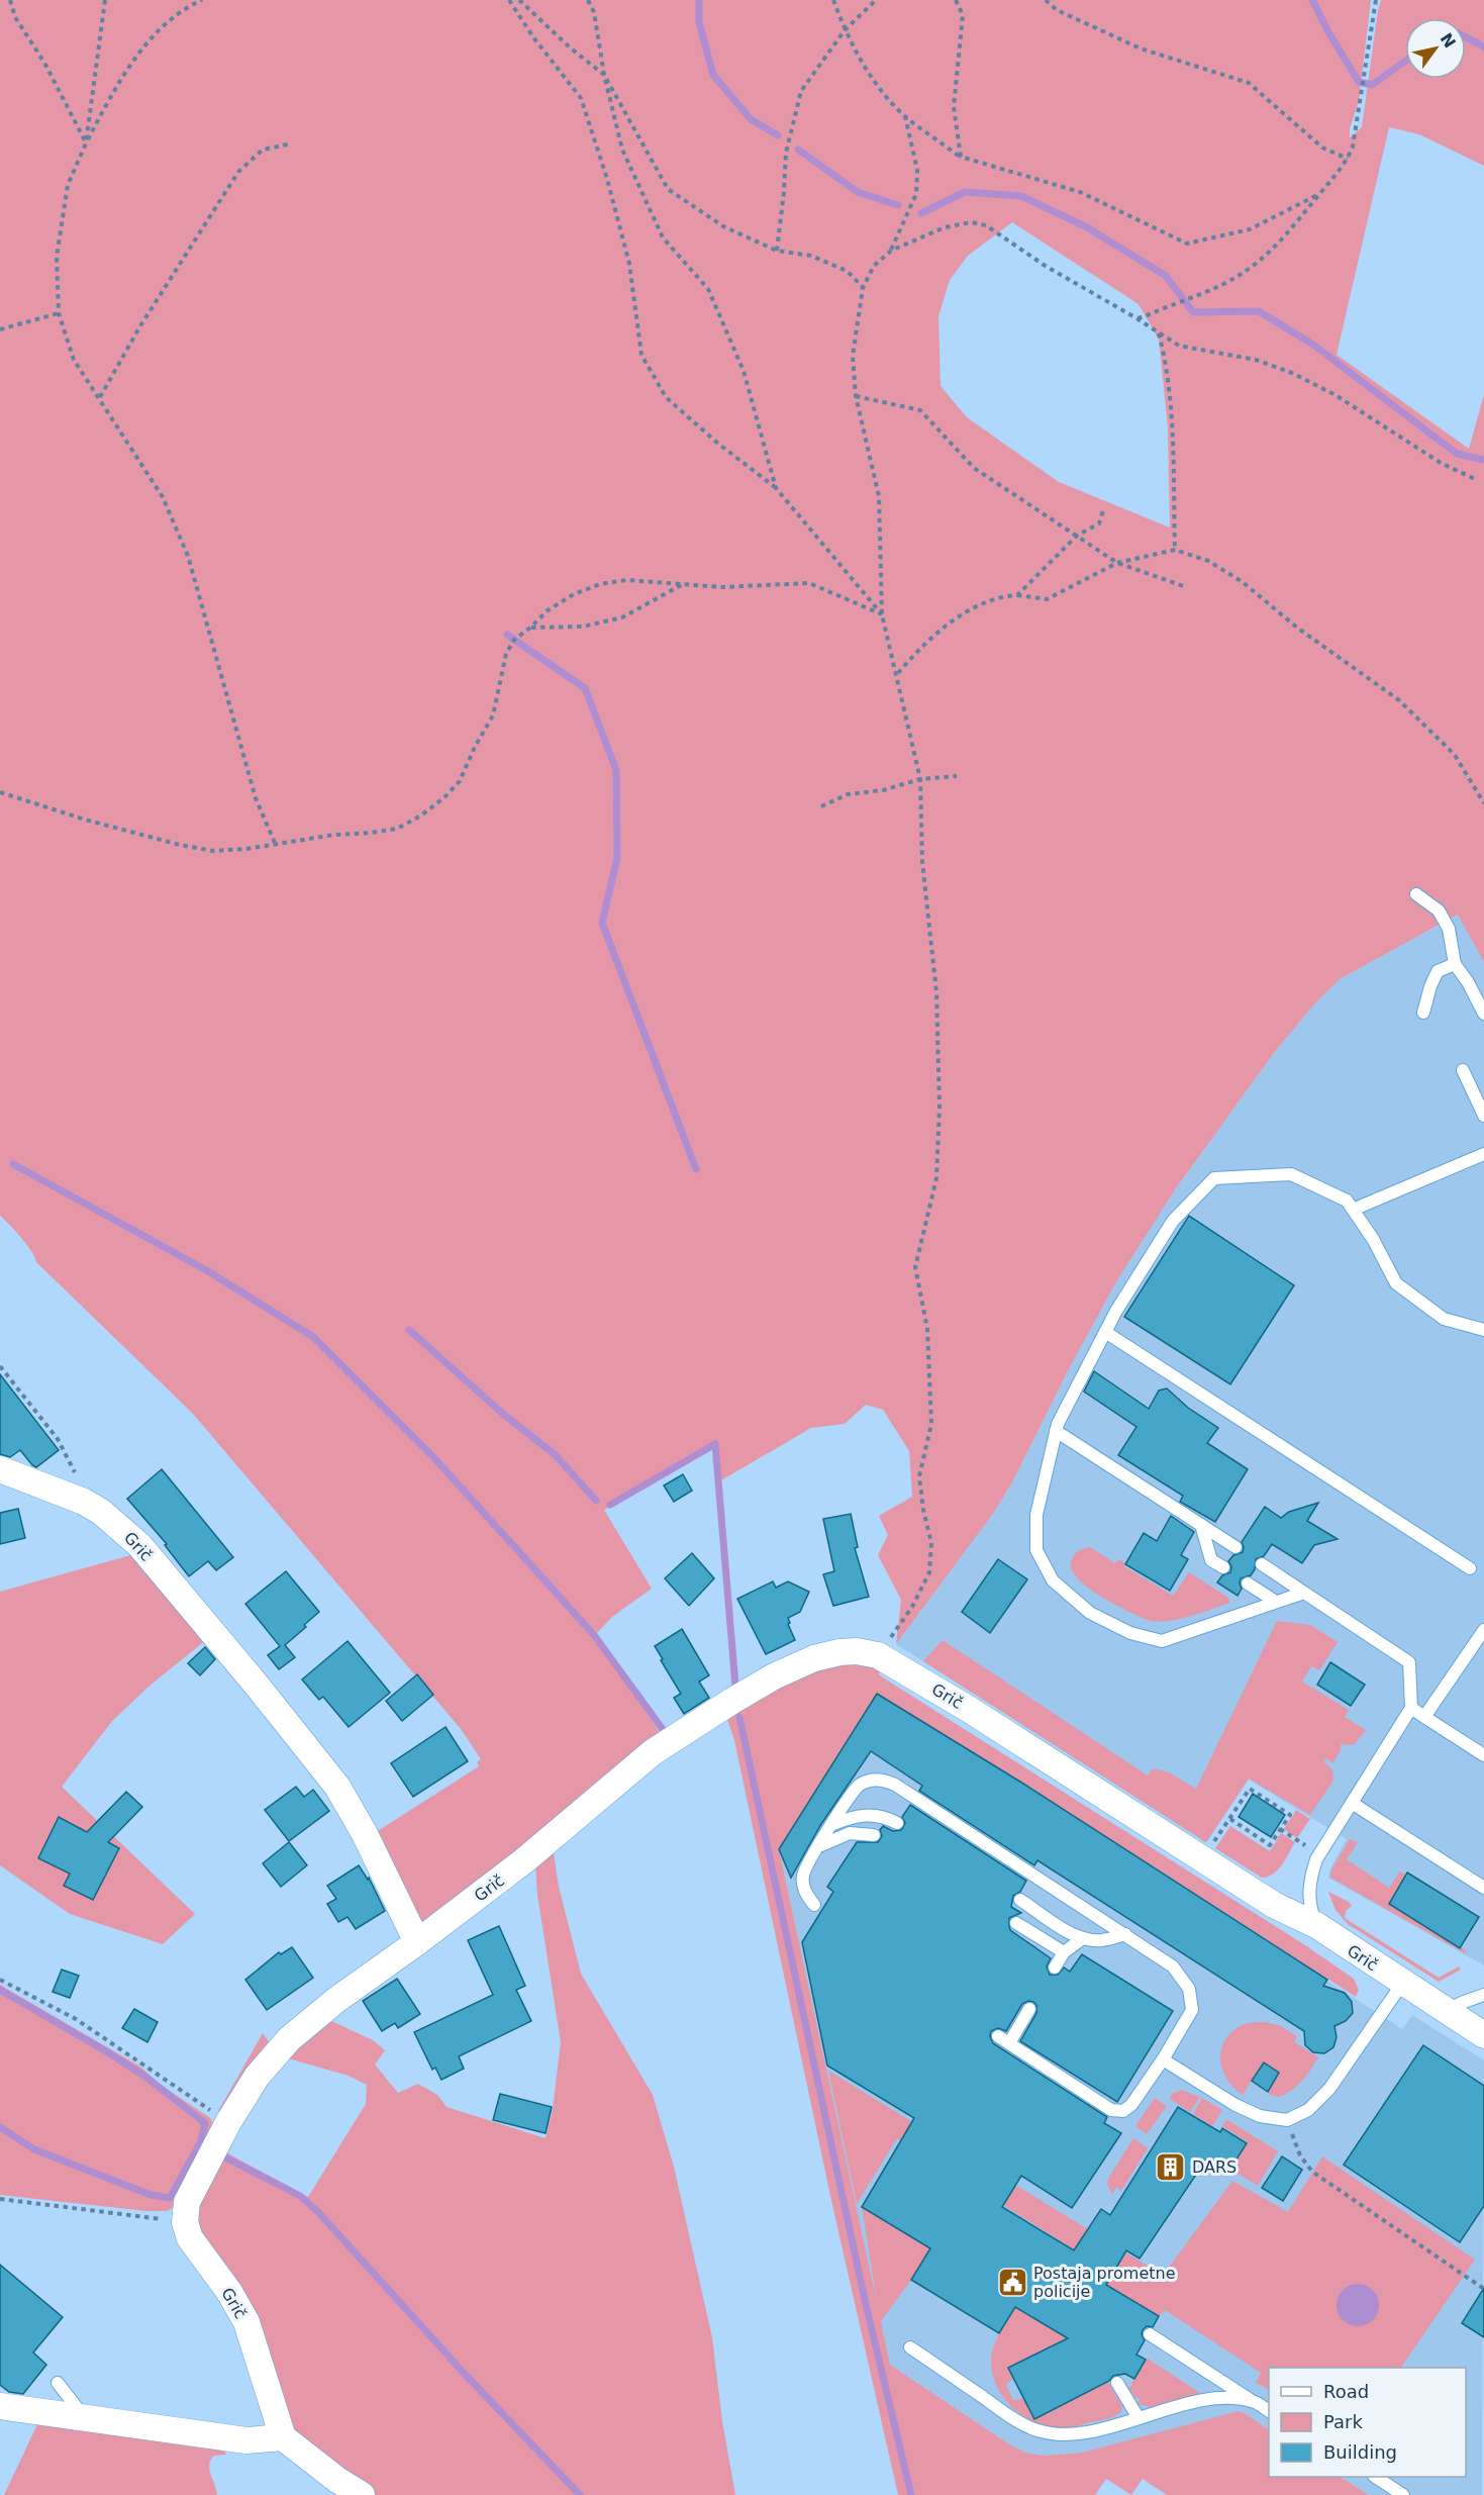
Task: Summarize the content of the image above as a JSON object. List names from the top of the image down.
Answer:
{
  "streets": {
    "street": ["Grič"]
  },
  "places": {
    "building": ["DARS"],
    "public building": ["Postaja prometne policije"]
  },
  "legend": ["Road", "Park", "Building"],
  "north": "top right"
}
